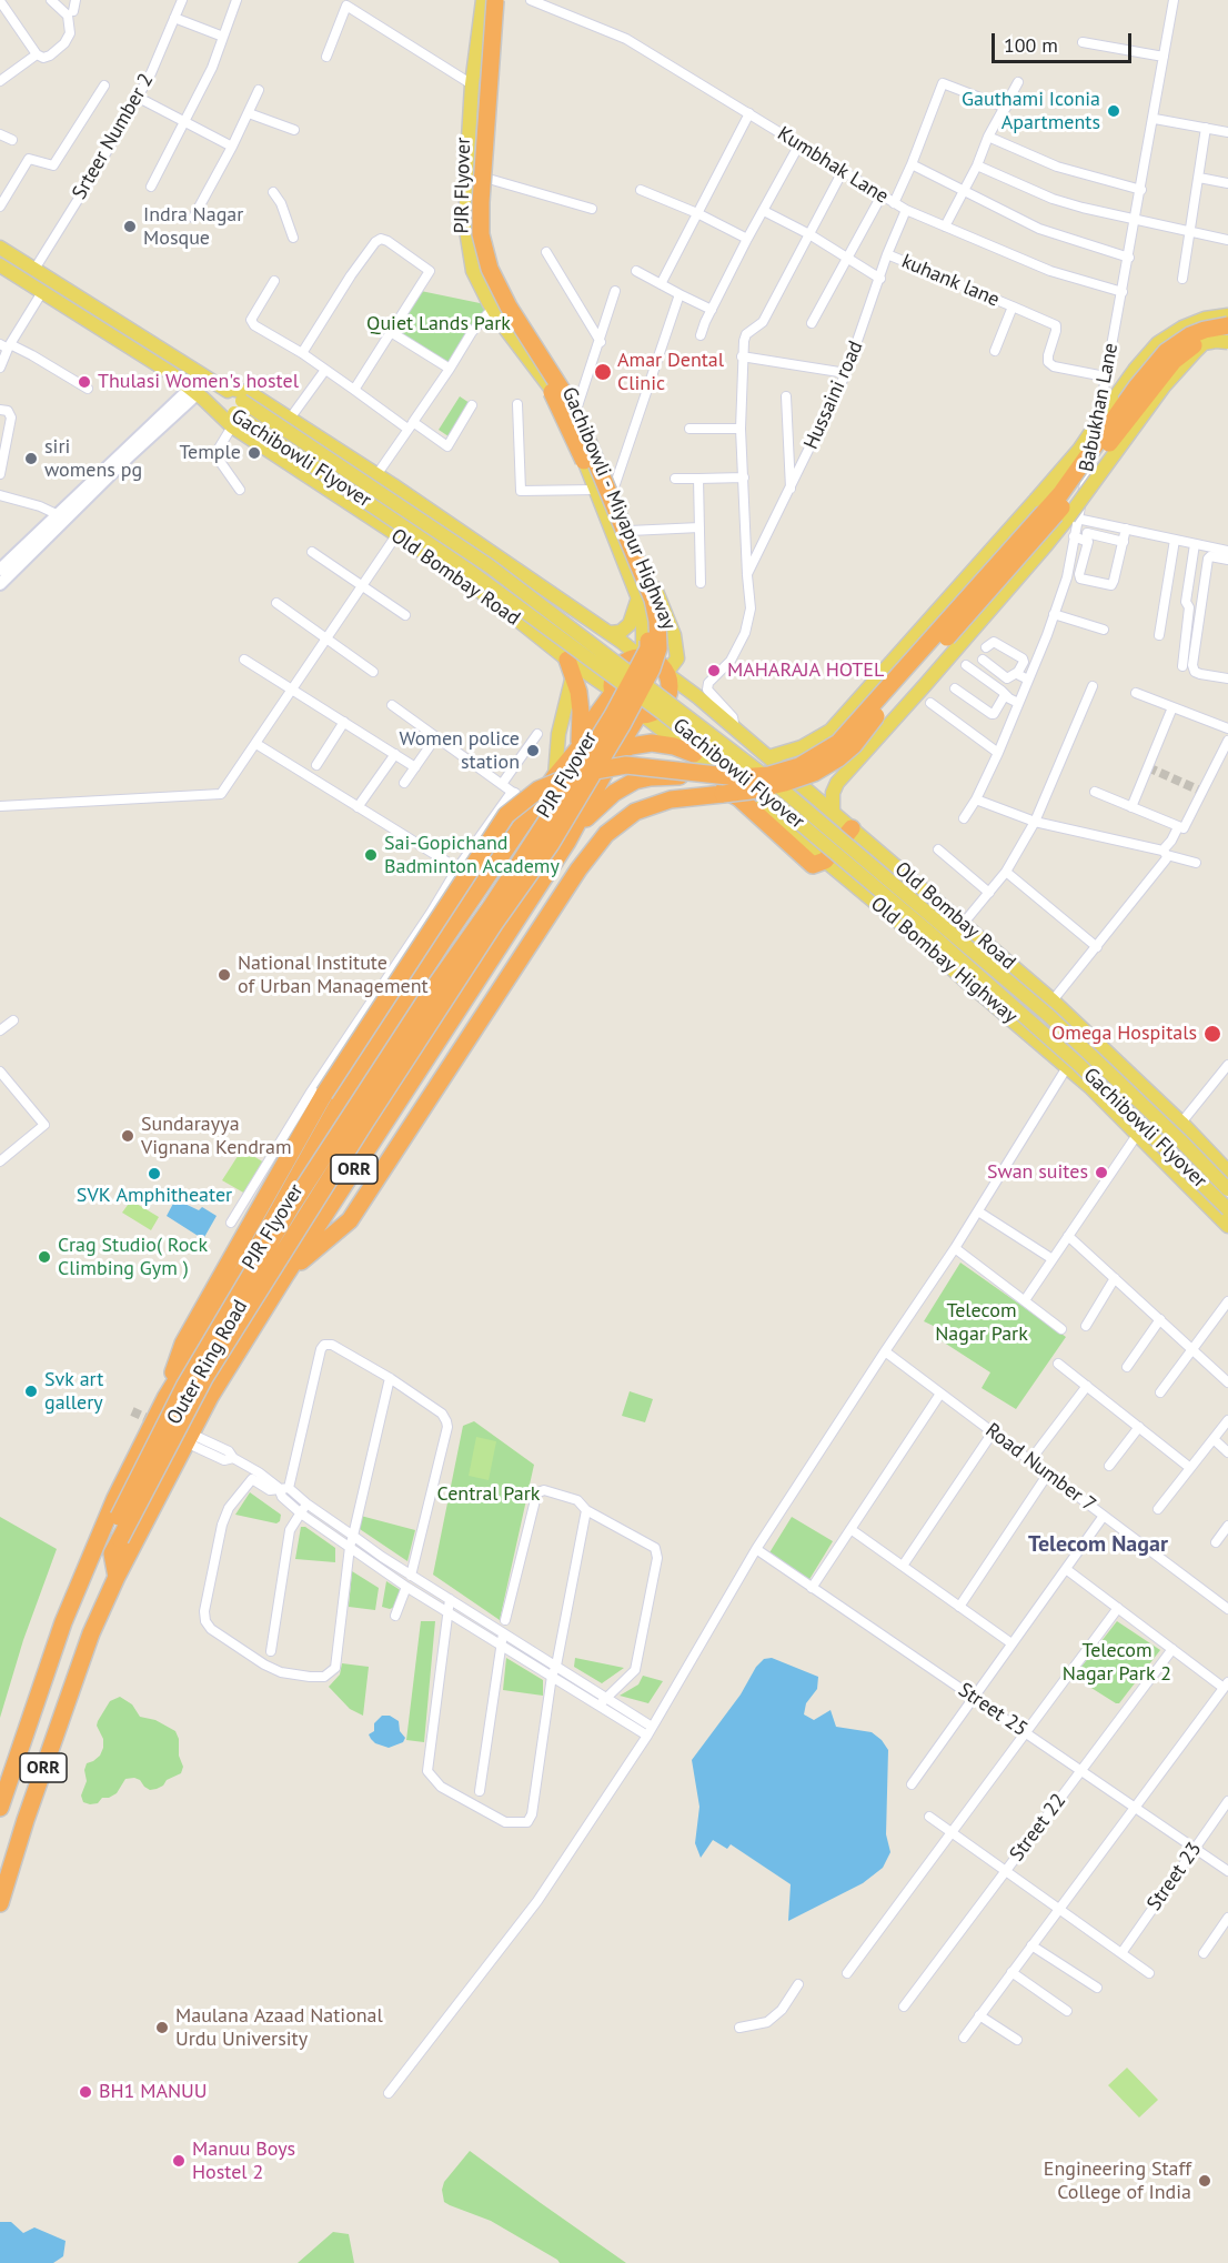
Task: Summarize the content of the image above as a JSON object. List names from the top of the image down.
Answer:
{
  "streets": {
    "highway": ["PJR Flyover", "ORR", "Outer Ring Road"],
    "main road": [
      "Gachibowli Flyover",
      "Gachibowli - Miyapur Highway",
      "Old Bombay Road",
      "Old Bombay Highway"
    ],
    "street": [
      "Srteer Number 2",
      "Kumbhak Lane",
      "kuhank lane",
      "Hussaini road",
      "Babukhan Lane",
      "Road Number 7",
      "Street 25",
      "Street 22",
      "Street 23"
    ]
  },
  "crossings": [
    ["Kumbhak Lane", "Hussaini road"],
    ["Kumbhak Lane", "Babukhan Lane"],
    ["PJR Flyover", "Outer Ring Road"],
    ["kuhank lane", "Hussaini road"],
    ["kuhank lane", "Babukhan Lane"],
    ["Gachibowli Flyover", "Old Bombay Road"],
    ["Gachibowli - Miyapur Highway", "Old Bombay Road"],
    ["Gachibowli - Miyapur Highway", "Old Bombay Highway"],
    ["Gachibowli - Miyapur Highway", "Outer Ring Road"],
    ["Old Bombay Road", "Old Bombay Highway"],
    ["Old Bombay Road", "Outer Ring Road"],
    ["Old Bombay Highway", "Outer Ring Road"],
    ["Street 25", "Street 22"],
    ["Street 25", "Street 23"]
  ],
  "districts": ["Telecom Nagar"],
  "parks": [
    "Quiet Lands Park",
    "Telecom Nagar Park",
    "Central Park",
    "Telecom Nagar Park 2"
  ],
  "places": [
    "Gauthami Iconia Apartments",
    "Indra Nagar Mosque",
    "Amar Dental Clinic",
    "Thulasi Women's hostel",
    "Temple",
    "siri womens pg",
    "MAHARAJA HOTEL",
    "Women police station",
    "Sai-Gopichand Badminton Academy",
    "National Institute of Urban Management",
    "Omega Hospitals",
    "Sundarayya Vignana Kendram",
    "Swan suites",
    "SVK Amphitheater",
    "Crag Studio( Rock Climbing Gym )",
    "Svk art gallery",
    "Maulana Azaad National Urdu University",
    "BH1 MANUU",
    "Manuu Boys Hostel 2",
    "Engineering Staff College of India"
  ],
  "scale_bar": "100 m"
}
